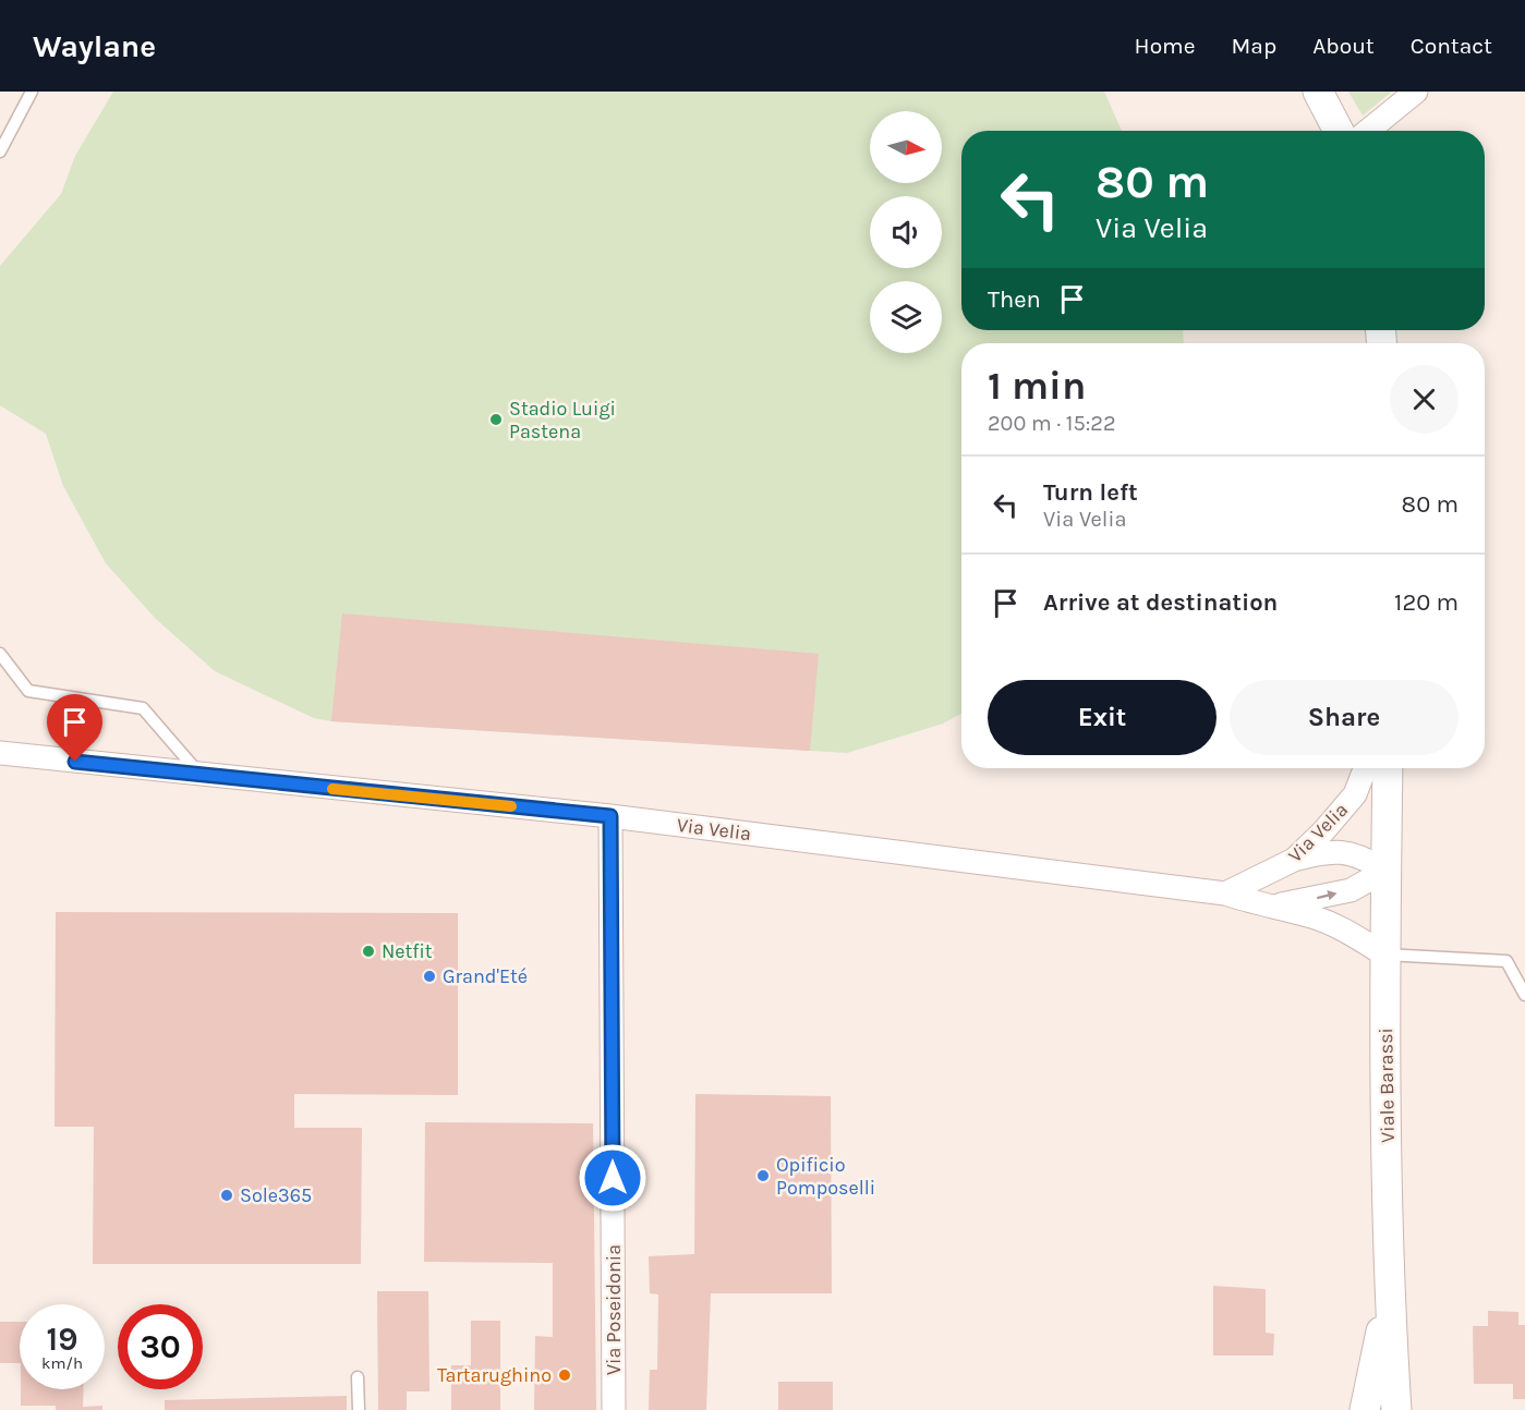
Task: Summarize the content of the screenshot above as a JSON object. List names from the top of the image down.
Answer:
{
  "streets": {
    "street": ["Via Velia", "Viale Barassi", "Via Poseidonia"]
  },
  "crossings": [
    ["Via Velia", "Via Poseidonia"]
  ],
  "places": [
    "Stadio Luigi Pastena",
    "Netfit",
    "Grand'Eté",
    "Opificio Pomposelli",
    "Sole365",
    "Tartarughino"
  ],
  "north": "right",
  "page": {
    "header": "Waylane",
    "nav": [
      "Home",
      "Map",
      "About",
      "Contact"
    ],
    "turn": ["80 m", "Via Velia"],
    "then": "Then",
    "heading": ["1 min", "200 m · 15:22"],
    "list": [
      {
        "name": "Turn left",
        "note": "Via Velia",
        "value": "80 m"
      },
      {
        "name": "Arrive at destination",
        "value": "120 m"
      }
    ],
    "buttons": ["Exit", "Share"],
    "speed": "19 km/h",
    "limit": "30"
  }
}
